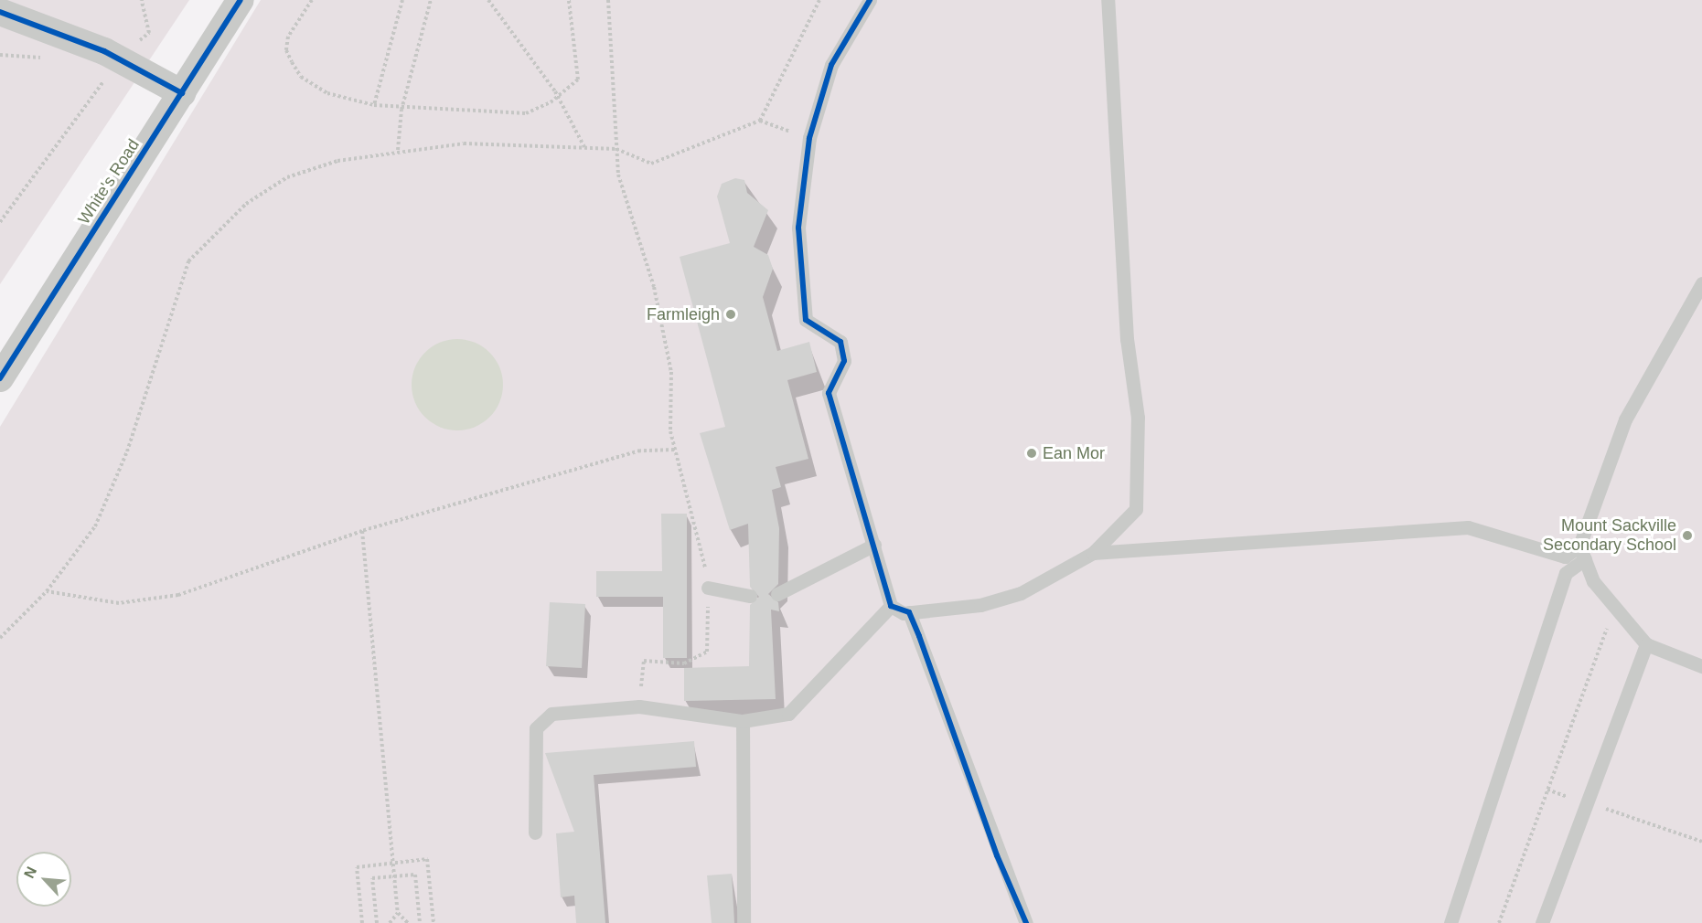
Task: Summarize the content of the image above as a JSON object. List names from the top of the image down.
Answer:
{
  "streets": {
    "street": ["White's Road"]
  },
  "places": ["Farmleigh", "Ean Mor", "Mount Sackville Secondary School"],
  "north": "top left"
}
